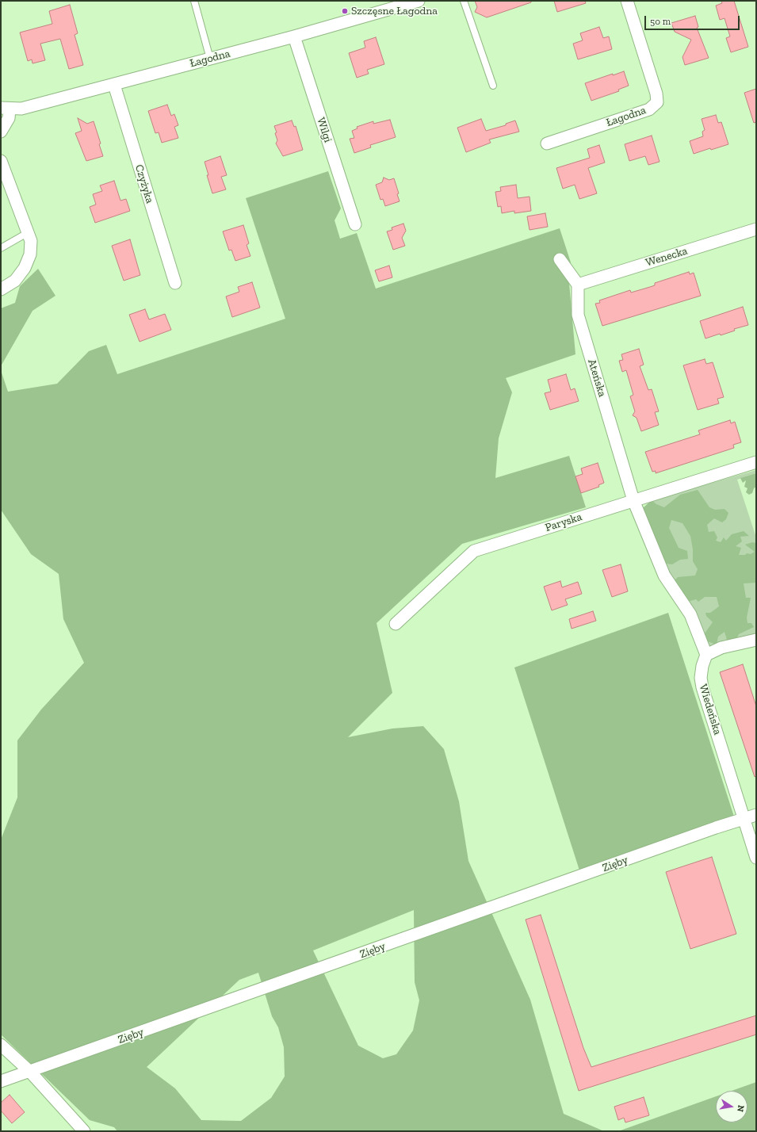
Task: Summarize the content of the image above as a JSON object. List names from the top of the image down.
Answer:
{
  "streets": {
    "street": [
      "Łagodna",
      "Wilgi",
      "Czyżyka",
      "Wenecka",
      "Ateńska",
      "Paryska",
      "Wiedeńska",
      "Zięby"
    ]
  },
  "crossings": [
    ["Łagodna", "Wilgi"],
    ["Łagodna", "Czyżyka"],
    ["Wenecka", "Ateńska"],
    ["Ateńska", "Paryska"],
    ["Wiedeńska", "Zięby"]
  ],
  "places": ["Szczęsne Łagodna"],
  "scale_bar": "50 m",
  "north": "right"
}
